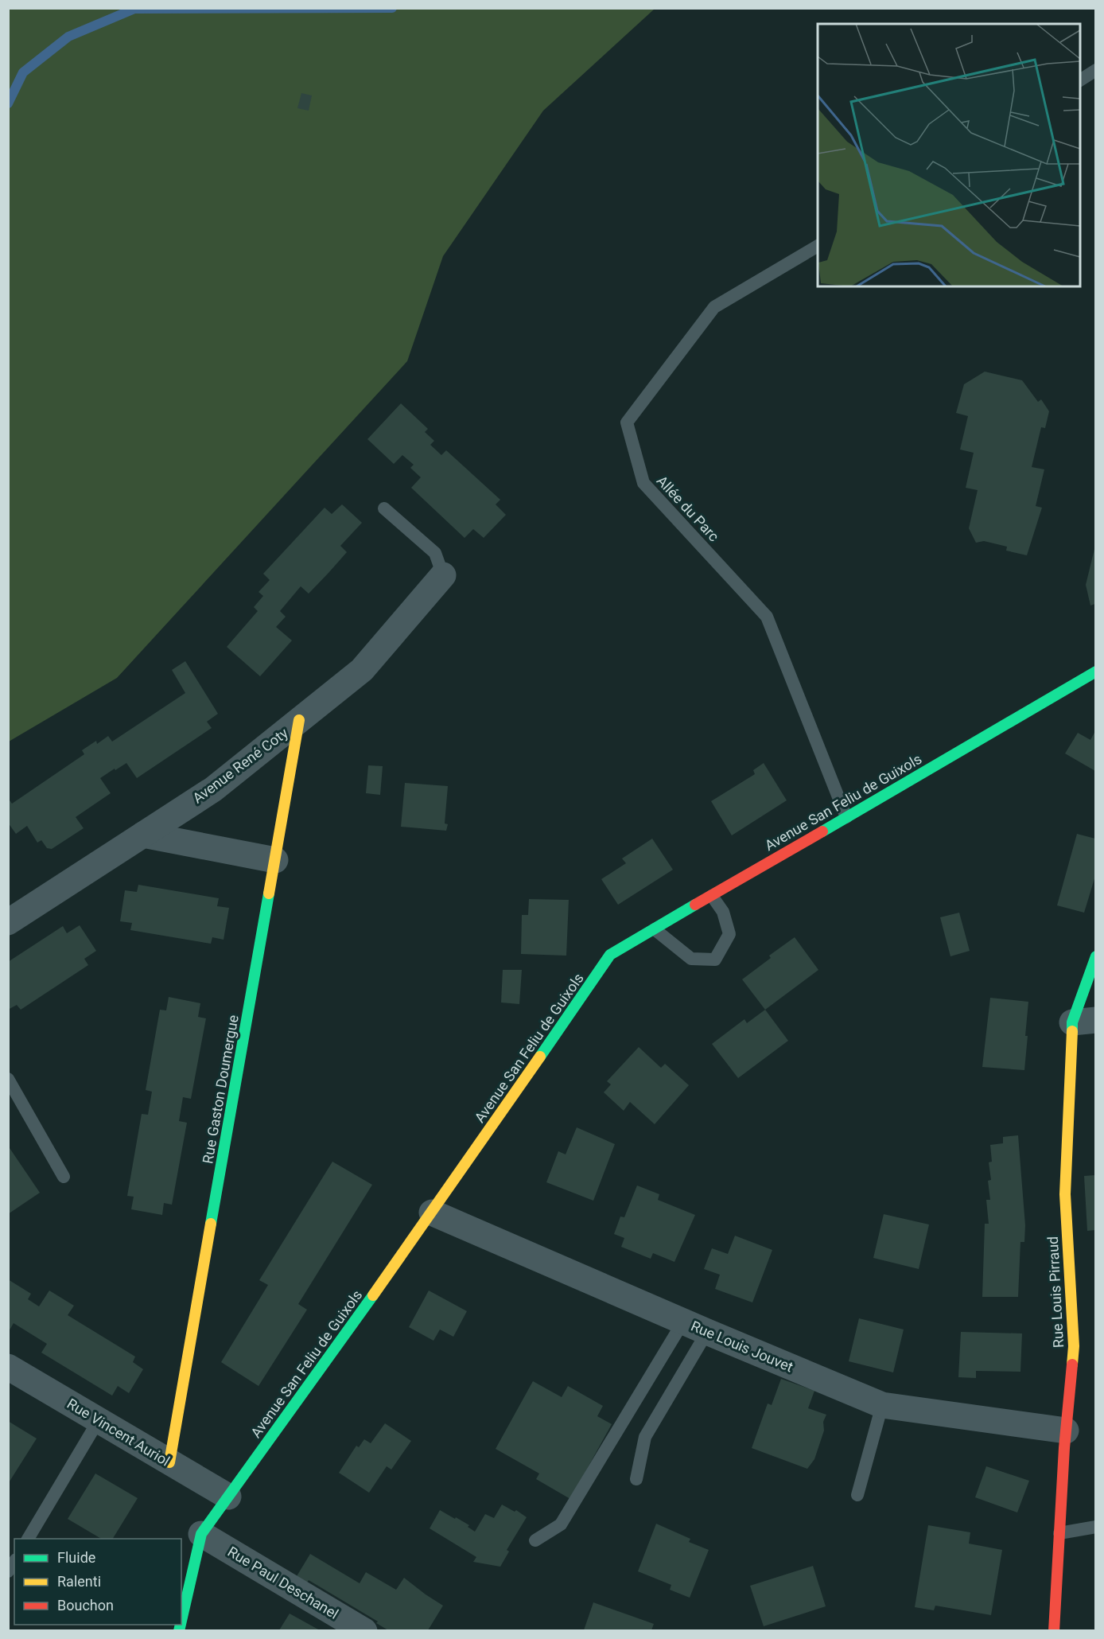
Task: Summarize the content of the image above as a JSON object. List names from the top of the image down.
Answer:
{
  "streets": {
    "street": [
      "Avenue René Coty",
      "Avenue San Feliu de Guixols",
      "Rue Gaston Doumergue",
      "Rue Louis Pirraud",
      "Rue Louis Jouvet",
      "Rue Vincent Auriol",
      "Rue Paul Deschanel"
    ],
    "lane": ["Allée du Parc"]
  },
  "crossings": [
    ["Allée du Parc", "Avenue San Feliu de Guixols"],
    ["Avenue René Coty", "Rue Gaston Doumergue"],
    ["Avenue San Feliu de Guixols", "Rue Louis Jouvet"],
    ["Avenue San Feliu de Guixols", "Rue Vincent Auriol"],
    ["Avenue San Feliu de Guixols", "Rue Paul Deschanel"],
    ["Rue Gaston Doumergue", "Rue Vincent Auriol"],
    ["Rue Louis Pirraud", "Rue Louis Jouvet"]
  ],
  "legend": ["Fluide", "Ralenti", "Bouchon"]
}
